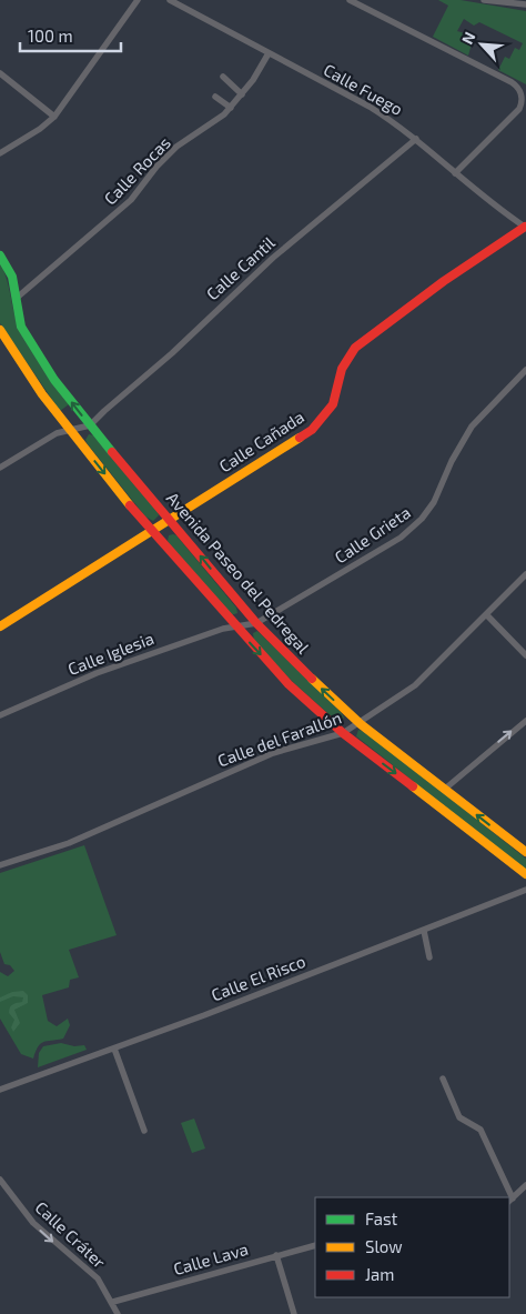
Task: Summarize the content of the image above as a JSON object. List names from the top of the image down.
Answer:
{
  "streets": {
    "main road": ["Calle Cañada", "Avenida Paseo del Pedregal"],
    "street": [
      "Calle Fuego",
      "Calle Rocas",
      "Calle Cantil",
      "Calle Grieta",
      "Calle Iglesia",
      "Calle del Farallón",
      "Calle El Risco",
      "Calle Cráter",
      "Calle Lava"
    ]
  },
  "crossings": [
    ["Calle Fuego", "Calle Rocas"],
    ["Calle Fuego", "Calle Cantil"],
    ["Calle Fuego", "Calle Cañada"],
    ["Calle Rocas", "Avenida Paseo del Pedregal"],
    ["Calle Cantil", "Avenida Paseo del Pedregal"],
    ["Calle Cañada", "Avenida Paseo del Pedregal"],
    ["Calle Grieta", "Avenida Paseo del Pedregal"],
    ["Calle Grieta", "Calle Iglesia"],
    ["Avenida Paseo del Pedregal", "Calle Iglesia"],
    ["Avenida Paseo del Pedregal", "Calle del Farallón"],
    ["Calle Cráter", "Calle Lava"]
  ],
  "one_way": ["Calle Cráter"],
  "legend": ["Fast", "Slow", "Jam"],
  "scale_bar": "100 m",
  "north": "top left"
}
